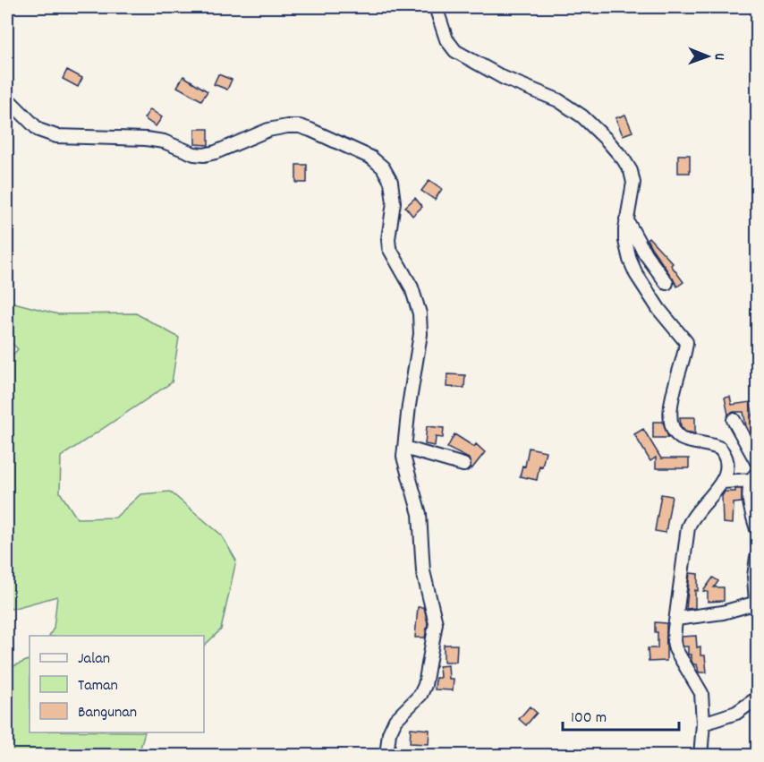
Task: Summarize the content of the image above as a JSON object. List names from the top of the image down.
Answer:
{
  "legend": ["Jalan", "Taman", "Bangunan"],
  "scale_bar": "100 m",
  "north": "right"
}
